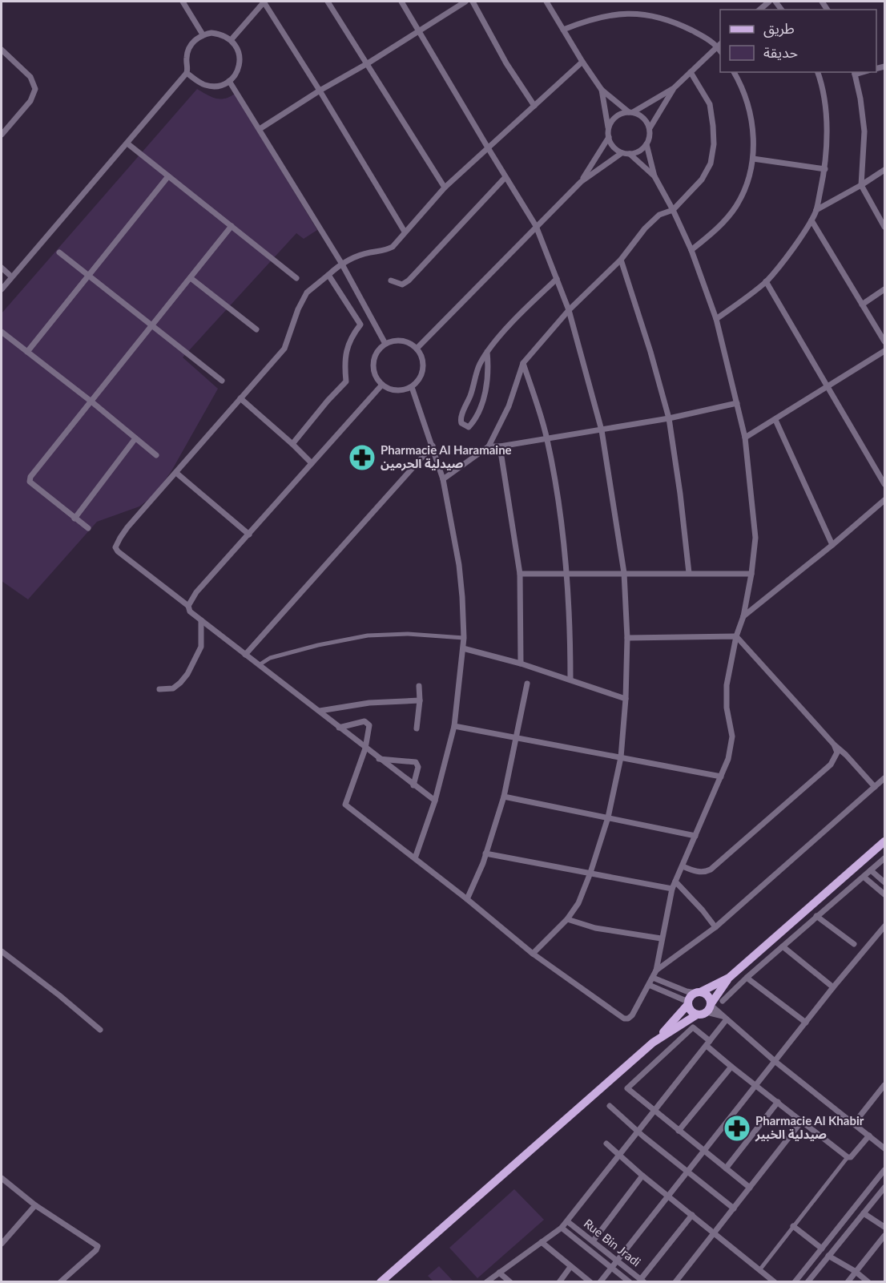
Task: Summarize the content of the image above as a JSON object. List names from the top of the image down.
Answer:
{
  "streets": {
    "street": ["Rue Bin Jradi"]
  },
  "places": {
    "pharmacy": ["Pharmacie Al Haramaine صيدلية الحرمين", "Pharmacie Al Khabir صيدلية الخبير"]
  },
  "legend": ["طريق", "حديقة"]
}
